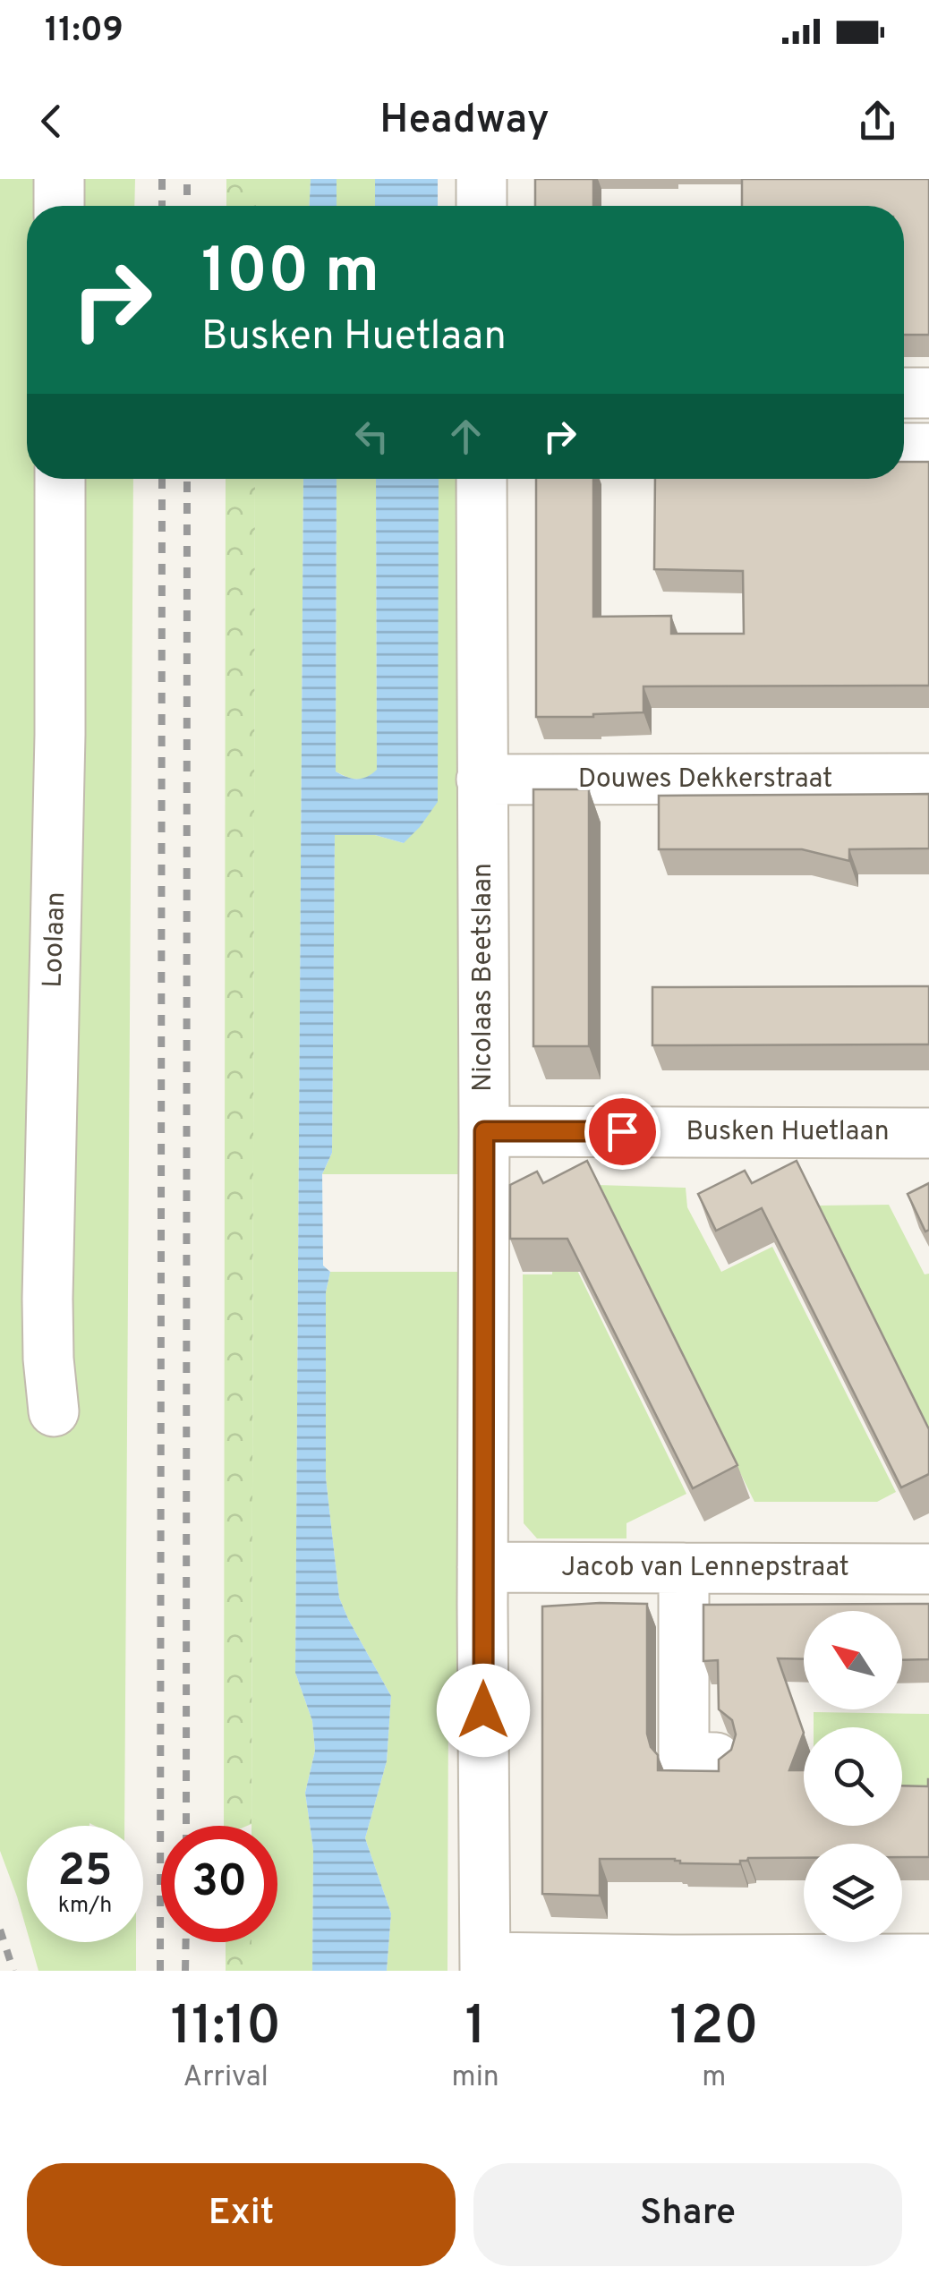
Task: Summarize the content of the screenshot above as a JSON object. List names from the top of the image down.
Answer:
{
  "streets": {
    "street": [
      "Douwes Dekkerstraat",
      "Loolaan",
      "Nicolaas Beetslaan",
      "Busken Huetlaan",
      "Jacob van Lennepstraat"
    ]
  },
  "crossings": [
    ["Douwes Dekkerstraat", "Nicolaas Beetslaan"],
    ["Nicolaas Beetslaan", "Busken Huetlaan"],
    ["Nicolaas Beetslaan", "Jacob van Lennepstraat"]
  ],
  "north": "top left",
  "page": {
    "status": "11:09",
    "header": "Headway",
    "turn": ["100 m", "Busken Huetlaan"],
    "speed": "25 km/h",
    "limit": "30",
    "eta": [
      "11:10",
      "Arrival",
      "1",
      "min",
      "120",
      "m"
    ],
    "buttons": ["Exit", "Share"]
  }
}
